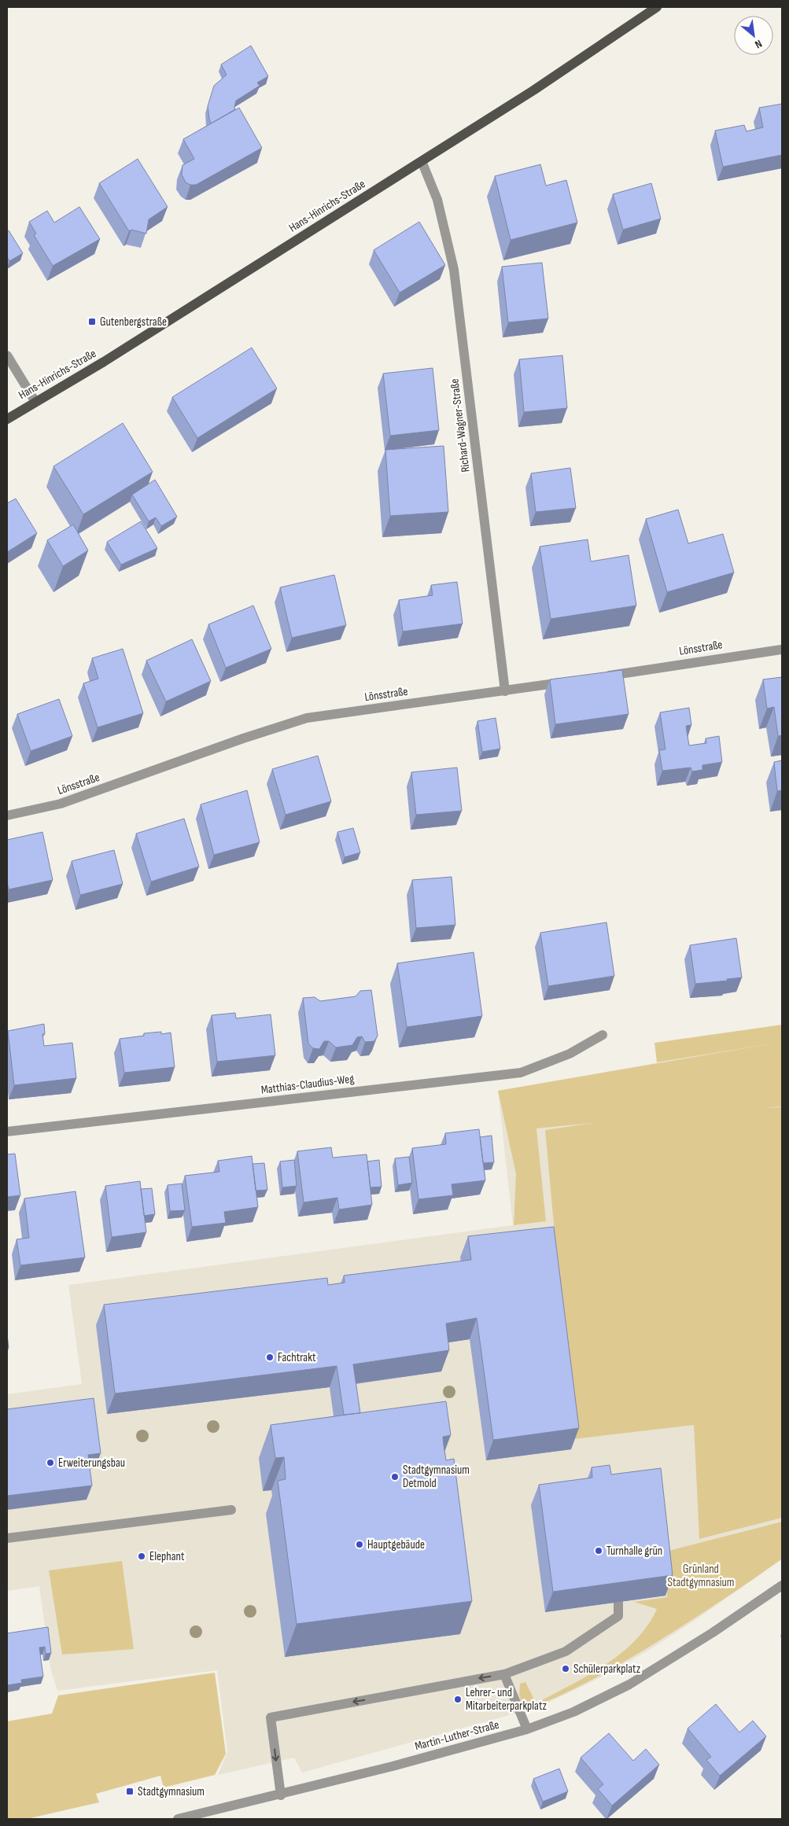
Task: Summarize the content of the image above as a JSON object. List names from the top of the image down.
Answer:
{
  "streets": {
    "main road": ["Hans-Hinrichs-Straße"],
    "street": [
      "Richard-Wagner-Straße",
      "Lönsstraße",
      "Matthias-Claudius-Weg",
      "Martin-Luther-Straße"
    ]
  },
  "crossings": [
    ["Hans-Hinrichs-Straße", "Richard-Wagner-Straße"],
    ["Richard-Wagner-Straße", "Lönsstraße"]
  ],
  "parks": ["Grünland Stadtgymnasium"],
  "places": {
    "transit": ["Gutenbergstraße", "Stadtgymnasium"],
    "other": [
      "Fachtrakt",
      "Erweiterungsbau",
      "Stadtgymnasium Detmold",
      "Hauptgebäude",
      "Turnhalle grün",
      "Elephant",
      "Schülerparkplatz",
      "Lehrer- und Mitarbeiterparkplatz"
    ]
  },
  "north": "bottom right"
}
